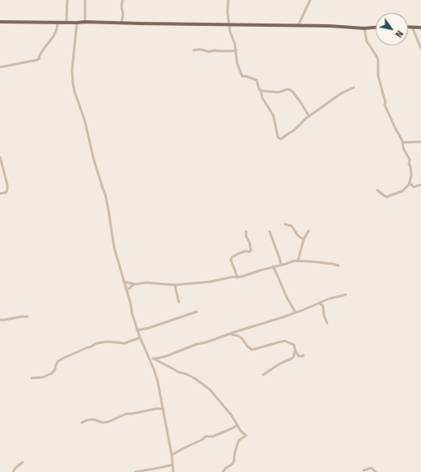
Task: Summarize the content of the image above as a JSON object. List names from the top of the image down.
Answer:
{
  "north": "bottom right"
}
